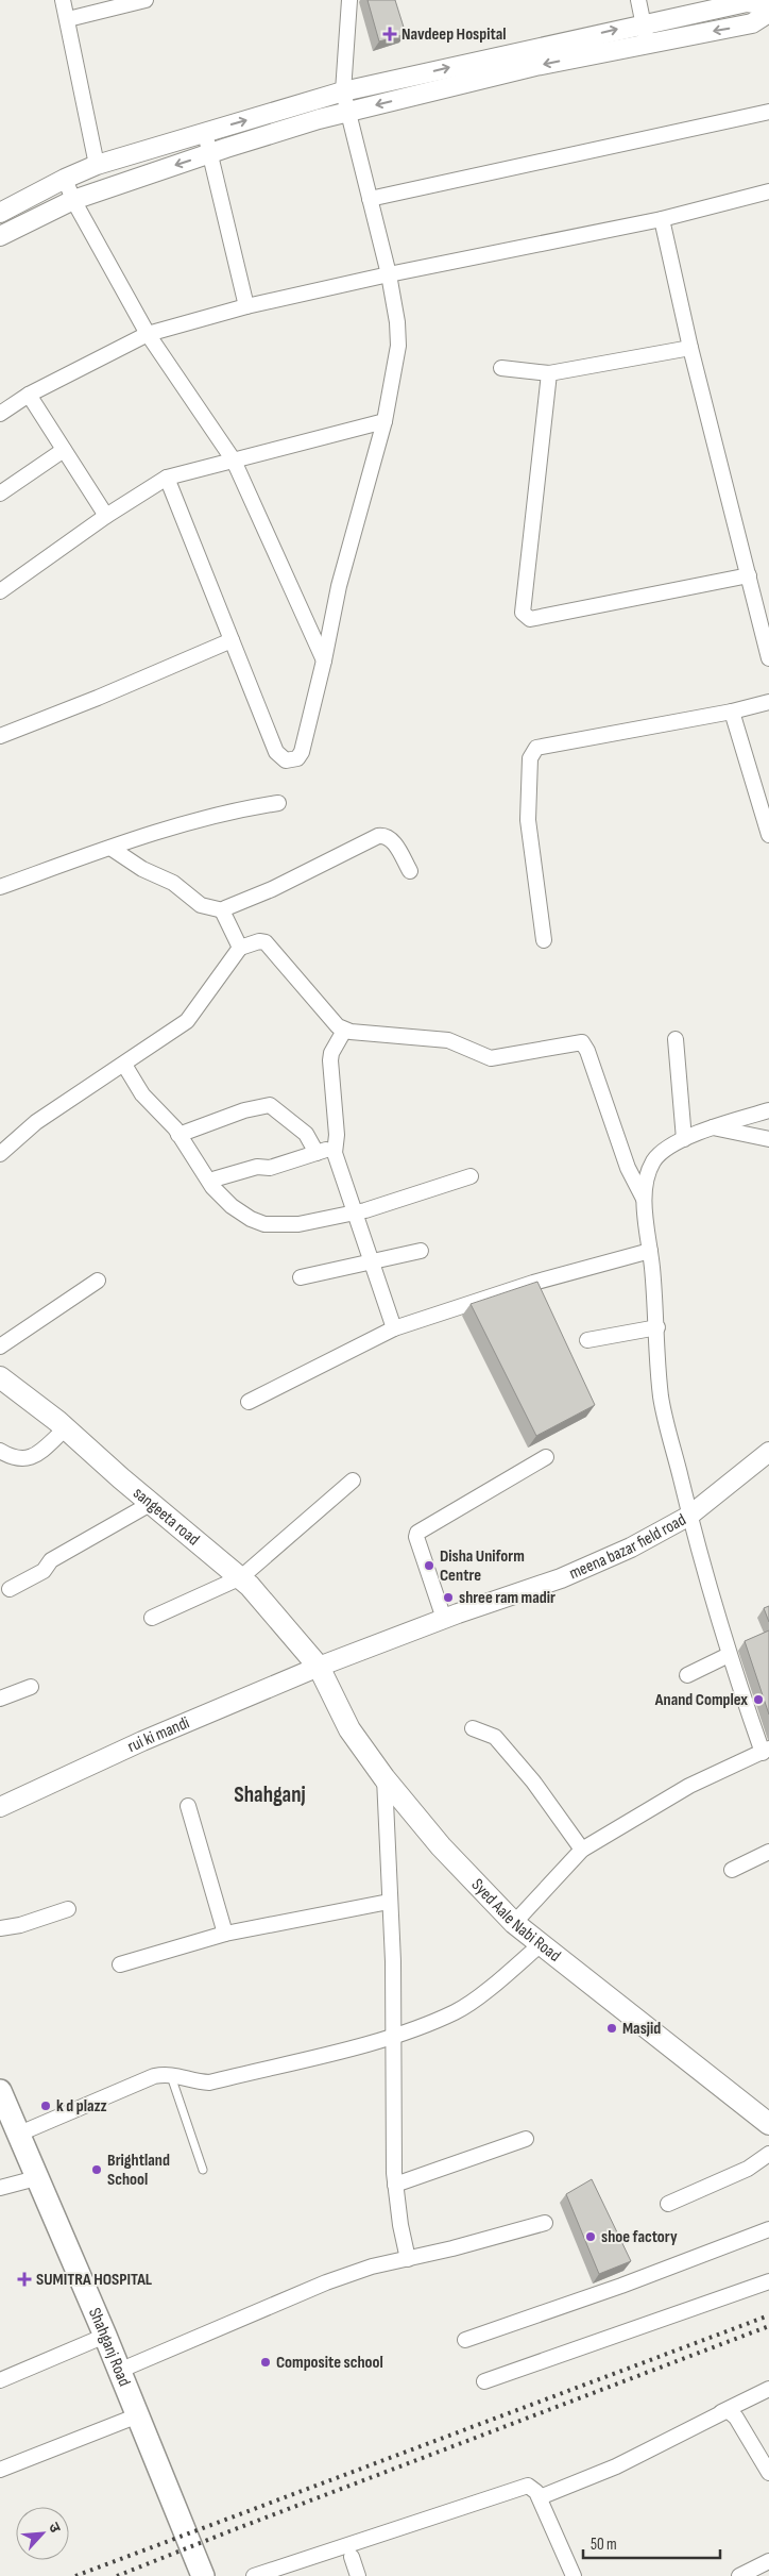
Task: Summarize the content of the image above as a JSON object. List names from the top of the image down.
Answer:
{
  "streets": {
    "main road": ["sangeeta road", "Syed Aale Nabi Road", "Shahganj Road"],
    "street": ["meena bazar field road", "rui ki mandi"]
  },
  "crossings": [
    ["sangeeta road", "meena bazar field road"],
    ["sangeeta road", "rui ki mandi"],
    ["sangeeta road", "Syed Aale Nabi Road"],
    ["meena bazar field road", "rui ki mandi"],
    ["meena bazar field road", "Syed Aale Nabi Road"],
    ["rui ki mandi", "Syed Aale Nabi Road"]
  ],
  "districts": ["Shahganj"],
  "places": {
    "health": ["Navdeep Hospital", "SUMITRA HOSPITAL"],
    "other": [
      "Disha Uniform Centre",
      "shree ram madir",
      "Anand Complex",
      "Masjid",
      "k d plazz",
      "Brightland School",
      "shoe factory",
      "Composite school"
    ]
  },
  "scale_bar": "50 m",
  "north": "top right"
}
